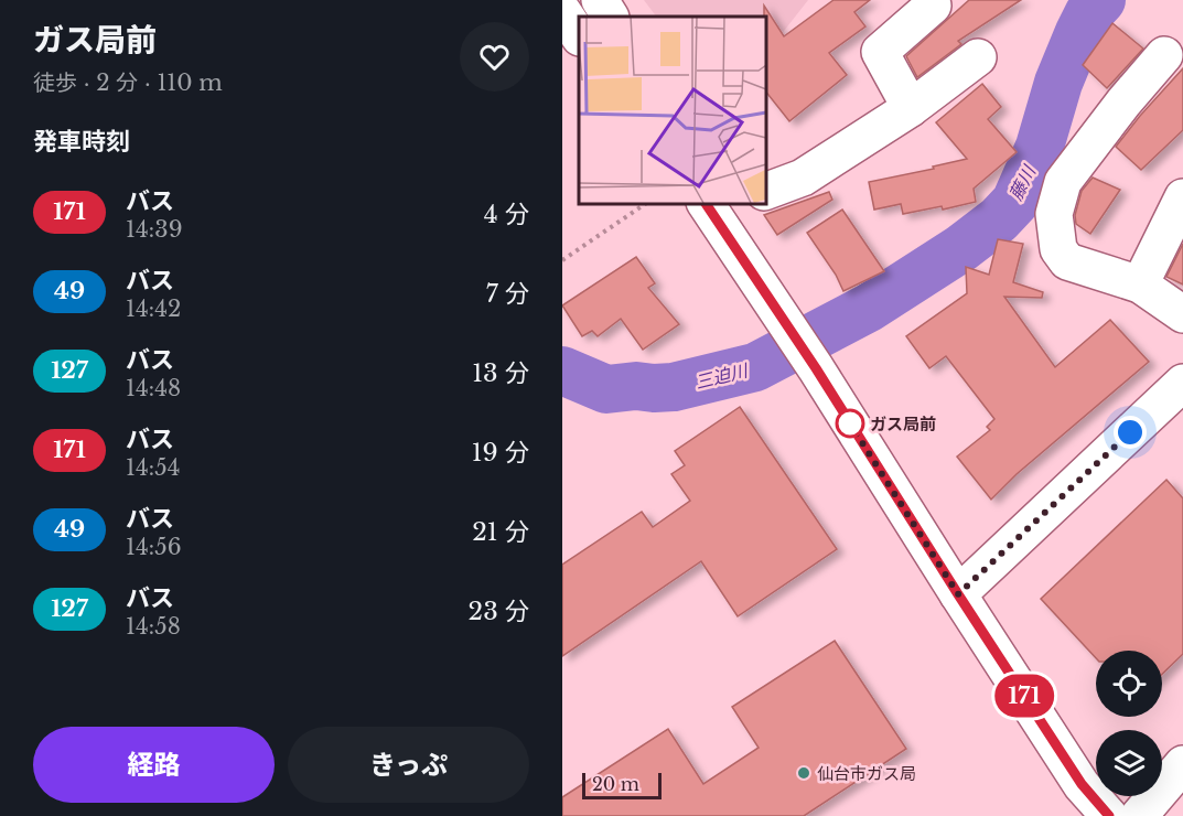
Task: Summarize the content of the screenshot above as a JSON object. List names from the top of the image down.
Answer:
{
  "water": ["藤川", "三迫川"],
  "places": ["ガス局前", "仙台市ガス局"],
  "lines": ["bus line 171"],
  "scale_bar": "20 m",
  "page": {
    "heading": [
      ["ガス局前", "徒歩 · 2 分 · 110 m"],
      "発車時刻"
    ],
    "on_map": "171",
    "list": [
      {
        "mark": "171",
        "name": "バス",
        "note": "14:39",
        "value": "4 分"
      },
      {
        "mark": "49",
        "name": "バス",
        "note": "14:42",
        "value": "7 分"
      },
      {
        "mark": "127",
        "name": "バス",
        "note": "14:48",
        "value": "13 分"
      },
      {
        "mark": "171",
        "name": "バス",
        "note": "14:54",
        "value": "19 分"
      },
      {
        "mark": "49",
        "name": "バス",
        "note": "14:56",
        "value": "21 分"
      },
      {
        "mark": "127",
        "name": "バス",
        "note": "14:58",
        "value": "23 分"
      }
    ],
    "buttons": ["経路", "きっぷ"],
    "scale": "20 m"
  }
}
